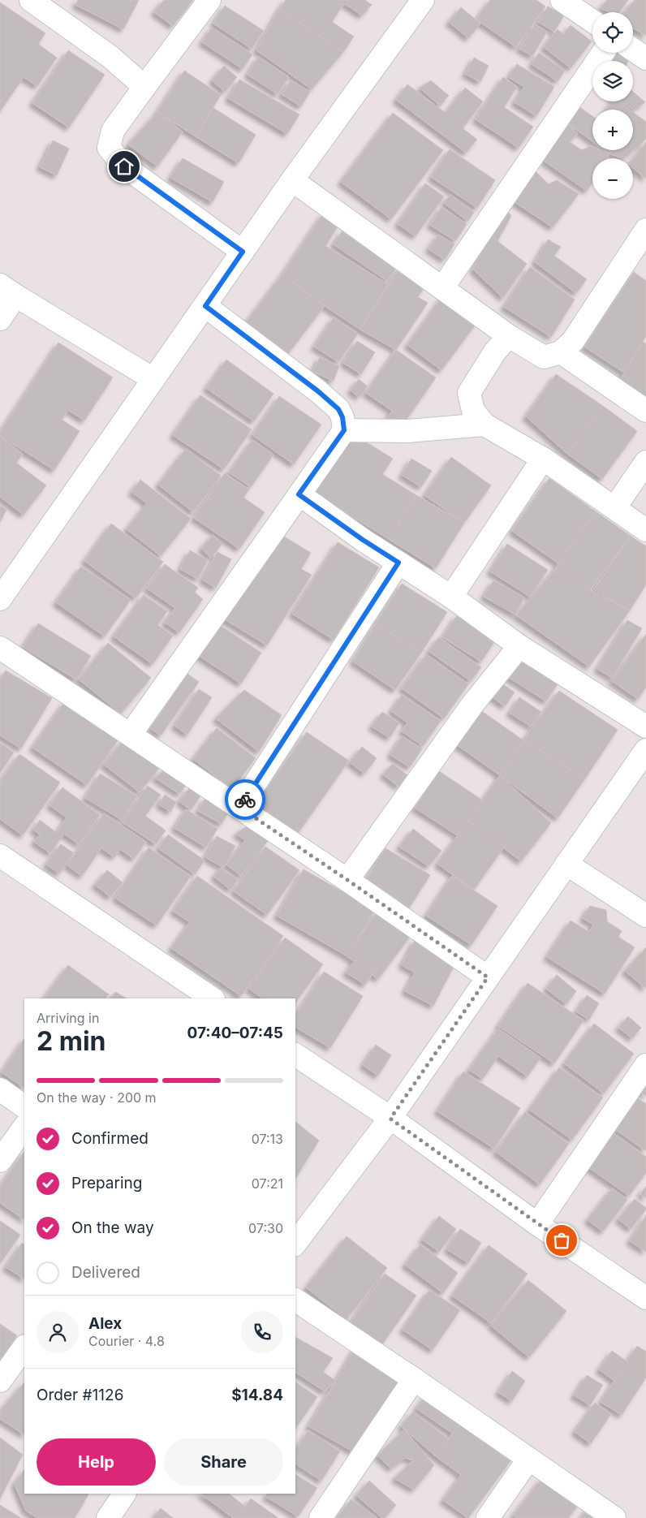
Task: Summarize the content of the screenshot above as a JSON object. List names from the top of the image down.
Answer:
{
  "page": {
    "map_buttons": ["+", "−"],
    "heading": ["2 min", "Arriving in", "07:40–07:45"],
    "panel": [
      "Alex",
      "Courier · 4.8",
      "Order #1126",
      "$14.84"
    ],
    "bar": "On the way · 200 m",
    "list": [
      ["Confirmed", "07:13"],
      ["Preparing", "07:21"],
      ["On the way", "07:30"],
      "Delivered"
    ],
    "buttons": ["Help", "Share"]
  }
}
